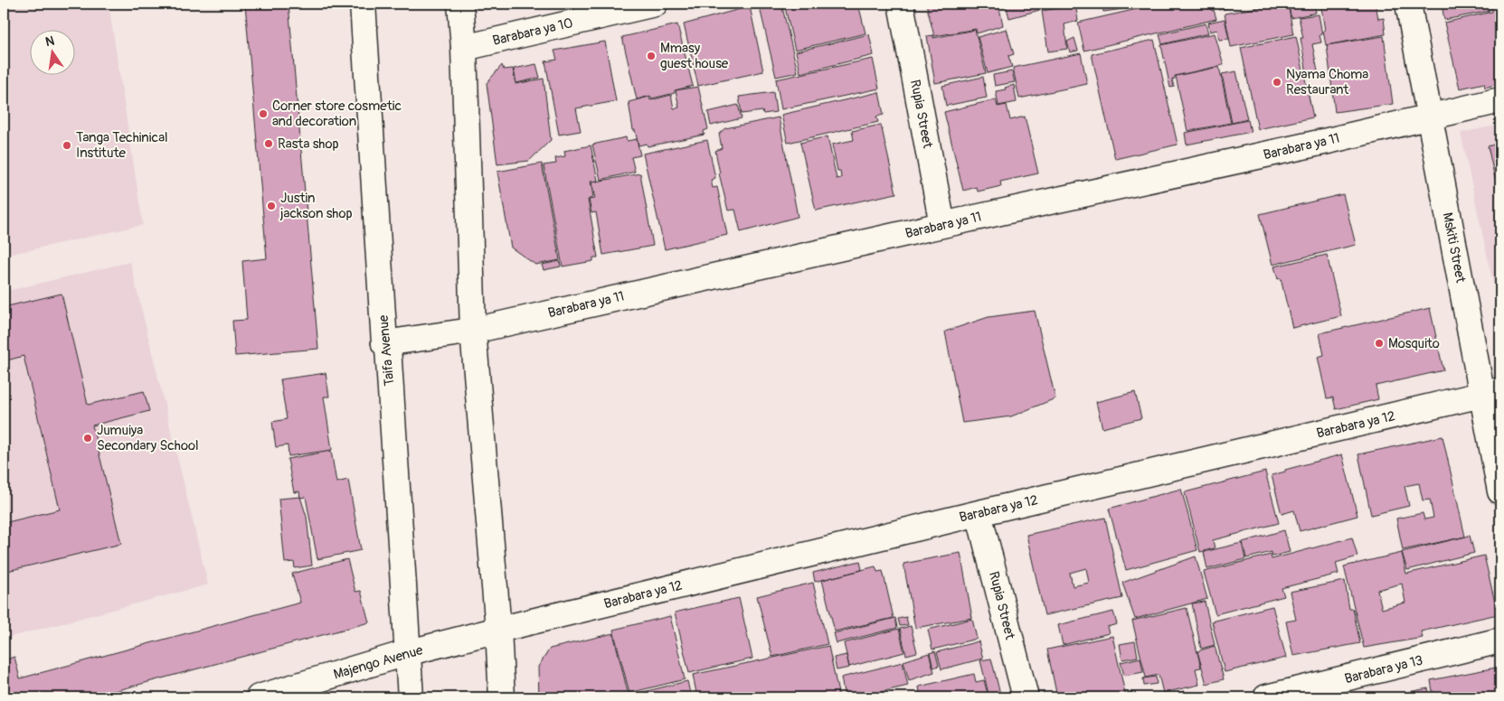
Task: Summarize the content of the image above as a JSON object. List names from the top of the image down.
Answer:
{
  "streets": {
    "street": [
      "Barabara ya 10",
      "Rupia Street",
      "Barabara ya 11",
      "Mskiti Street",
      "Taifa Avenue",
      "Barabara ya 12",
      "Majengo Avenue",
      "Barabara ya 13"
    ]
  },
  "crossings": [
    ["Rupia Street", "Barabara ya 11"],
    ["Rupia Street", "Barabara ya 12"],
    ["Barabara ya 11", "Mskiti Street"],
    ["Barabara ya 11", "Taifa Avenue"],
    ["Mskiti Street", "Barabara ya 12"],
    ["Taifa Avenue", "Majengo Avenue"],
    ["Barabara ya 12", "Majengo Avenue"]
  ],
  "places": [
    "Mmasy guest house",
    "Nyama Choma Restaurant",
    "Corner store cosmetic and decoration",
    "Rasta shop",
    "Tanga Techinical Institute",
    "Justin jackson shop",
    "Mosquito",
    "Jumuiya Secondary School"
  ],
  "north": "top"
}
